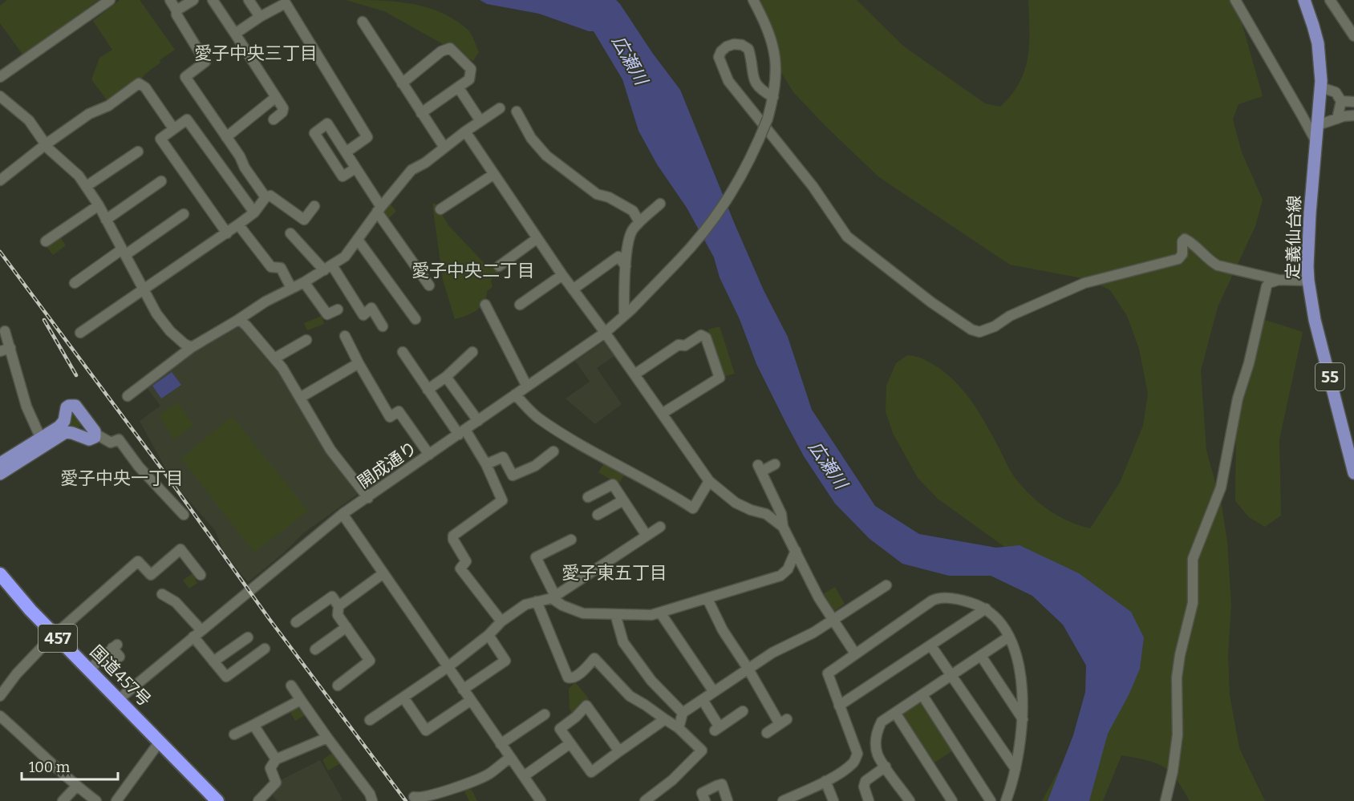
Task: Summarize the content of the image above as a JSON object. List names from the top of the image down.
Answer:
{
  "streets": {
    "highway": ["457", "国道457号"],
    "main road": ["定義仙台線", "55"],
    "street": ["開成通り"]
  },
  "crossings": [
    ["開成通り", "国道457号"]
  ],
  "districts": [
    "愛子中央三丁目",
    "愛子中央二丁目",
    "愛子中央一丁目",
    "愛子東五丁目"
  ],
  "water": ["広瀬川"],
  "scale_bar": "100 m"
}
